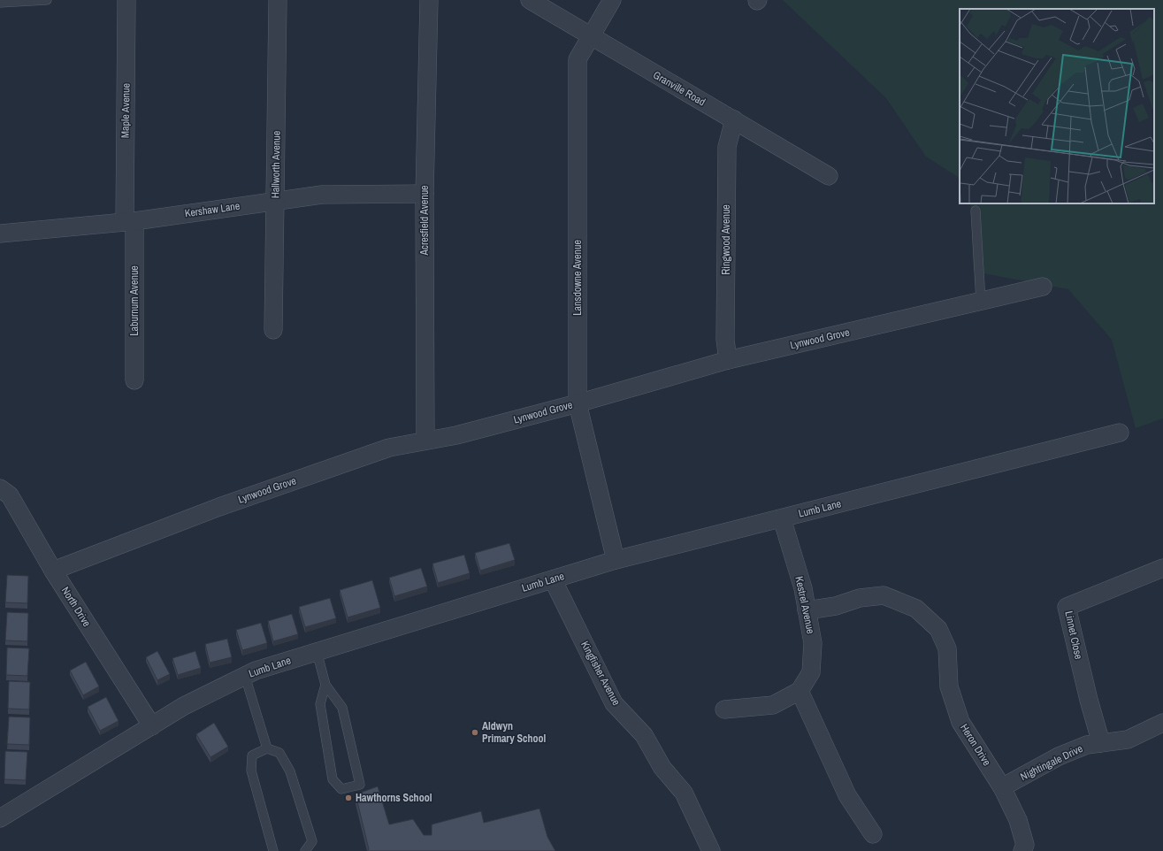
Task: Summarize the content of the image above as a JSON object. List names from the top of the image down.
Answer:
{
  "streets": {
    "street": [
      "Granville Road",
      "Maple Avenue",
      "Hallworth Avenue",
      "Kershaw Lane",
      "Acresfield Avenue",
      "Ringwood Avenue",
      "Lansdowne Avenue",
      "Laburnum Avenue",
      "Lynwood Grove",
      "Lumb Lane",
      "Kestrel Avenue",
      "North Drive",
      "Linnet Close",
      "Kingfisher Avenue",
      "Heron Drive",
      "Nightingale Drive"
    ]
  },
  "crossings": [
    ["Granville Road", "Ringwood Avenue"],
    ["Granville Road", "Lansdowne Avenue"],
    ["Maple Avenue", "Kershaw Lane"],
    ["Maple Avenue", "Laburnum Avenue"],
    ["Hallworth Avenue", "Kershaw Lane"],
    ["Kershaw Lane", "Acresfield Avenue"],
    ["Kershaw Lane", "Laburnum Avenue"],
    ["Acresfield Avenue", "Lynwood Grove"],
    ["Ringwood Avenue", "Lynwood Grove"],
    ["Lansdowne Avenue", "Lynwood Grove"],
    ["Lansdowne Avenue", "Lumb Lane"],
    ["Lynwood Grove", "North Drive"],
    ["Lumb Lane", "Kestrel Avenue"],
    ["Lumb Lane", "North Drive"],
    ["Lumb Lane", "Kingfisher Avenue"],
    ["Kestrel Avenue", "Heron Drive"],
    ["Linnet Close", "Nightingale Drive"],
    ["Heron Drive", "Nightingale Drive"]
  ],
  "places": ["Aldwyn Primary School", "Hawthorns School"]
}
